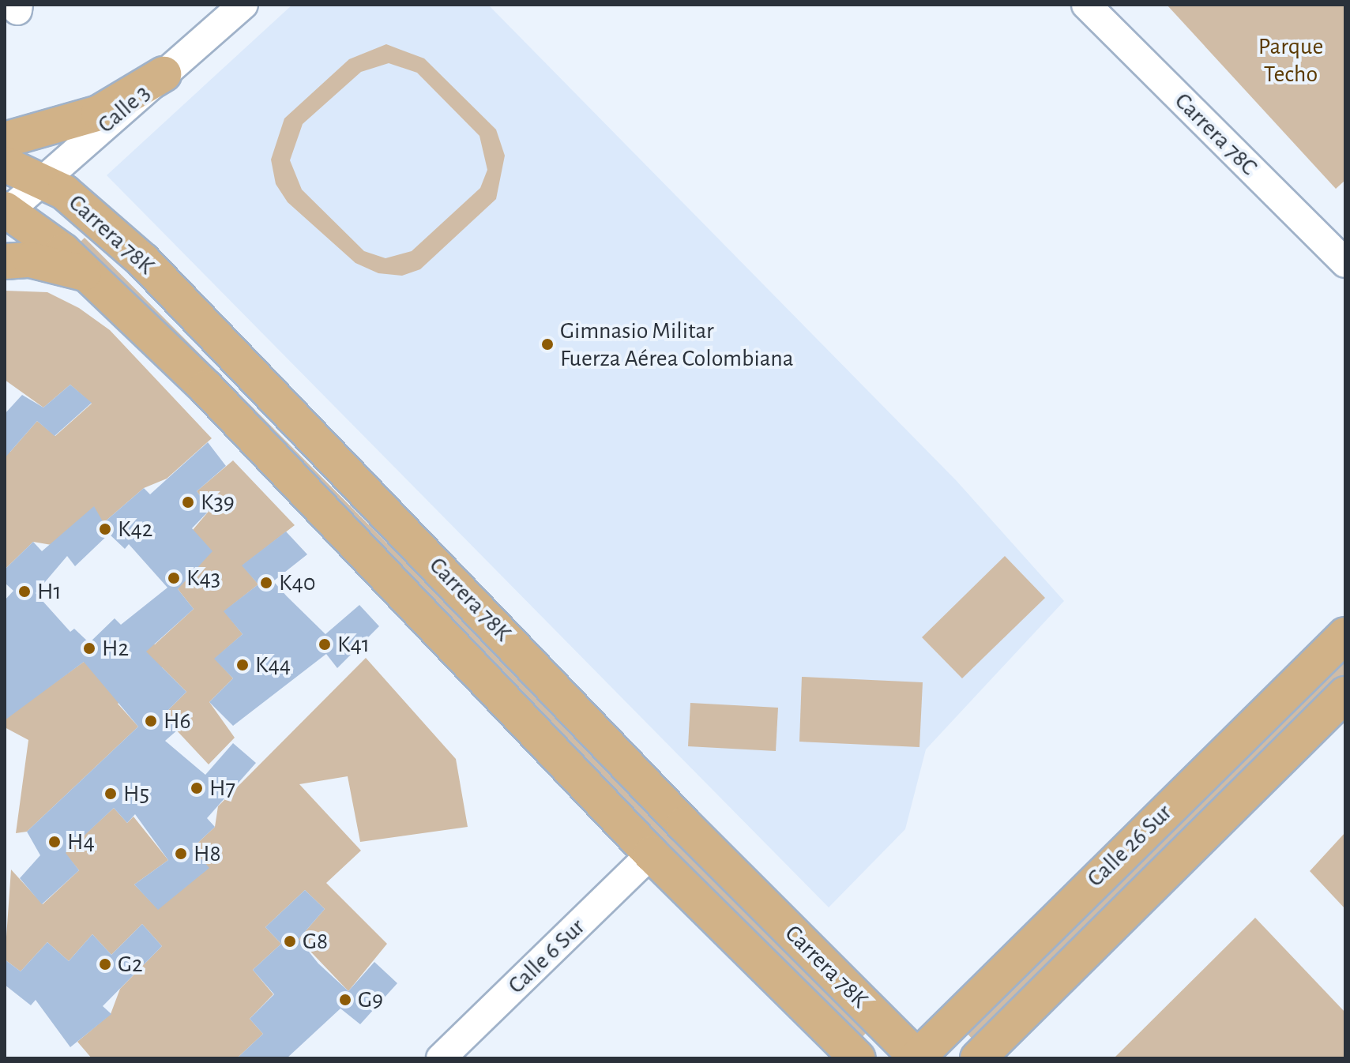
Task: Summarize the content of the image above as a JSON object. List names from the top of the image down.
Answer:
{
  "streets": {
    "main road": ["Carrera 78K", "Calle 26 Sur"],
    "street": ["Calle 3", "Carrera 78C", "Calle 6 Sur"]
  },
  "crossings": [
    ["Calle 3", "Carrera 78K"],
    ["Carrera 78K", "Calle 26 Sur"],
    ["Carrera 78K", "Calle 6 Sur"]
  ],
  "parks": ["Parque Techo"],
  "places": [
    "Gimnasio Militar Fuerza Aérea Colombiana",
    "K39",
    "K42",
    "K43",
    "K40",
    "H1",
    "K41",
    "H2",
    "K44",
    "H6",
    "H7",
    "H5",
    "H4",
    "H8",
    "G8",
    "G2",
    "G9"
  ]
}
